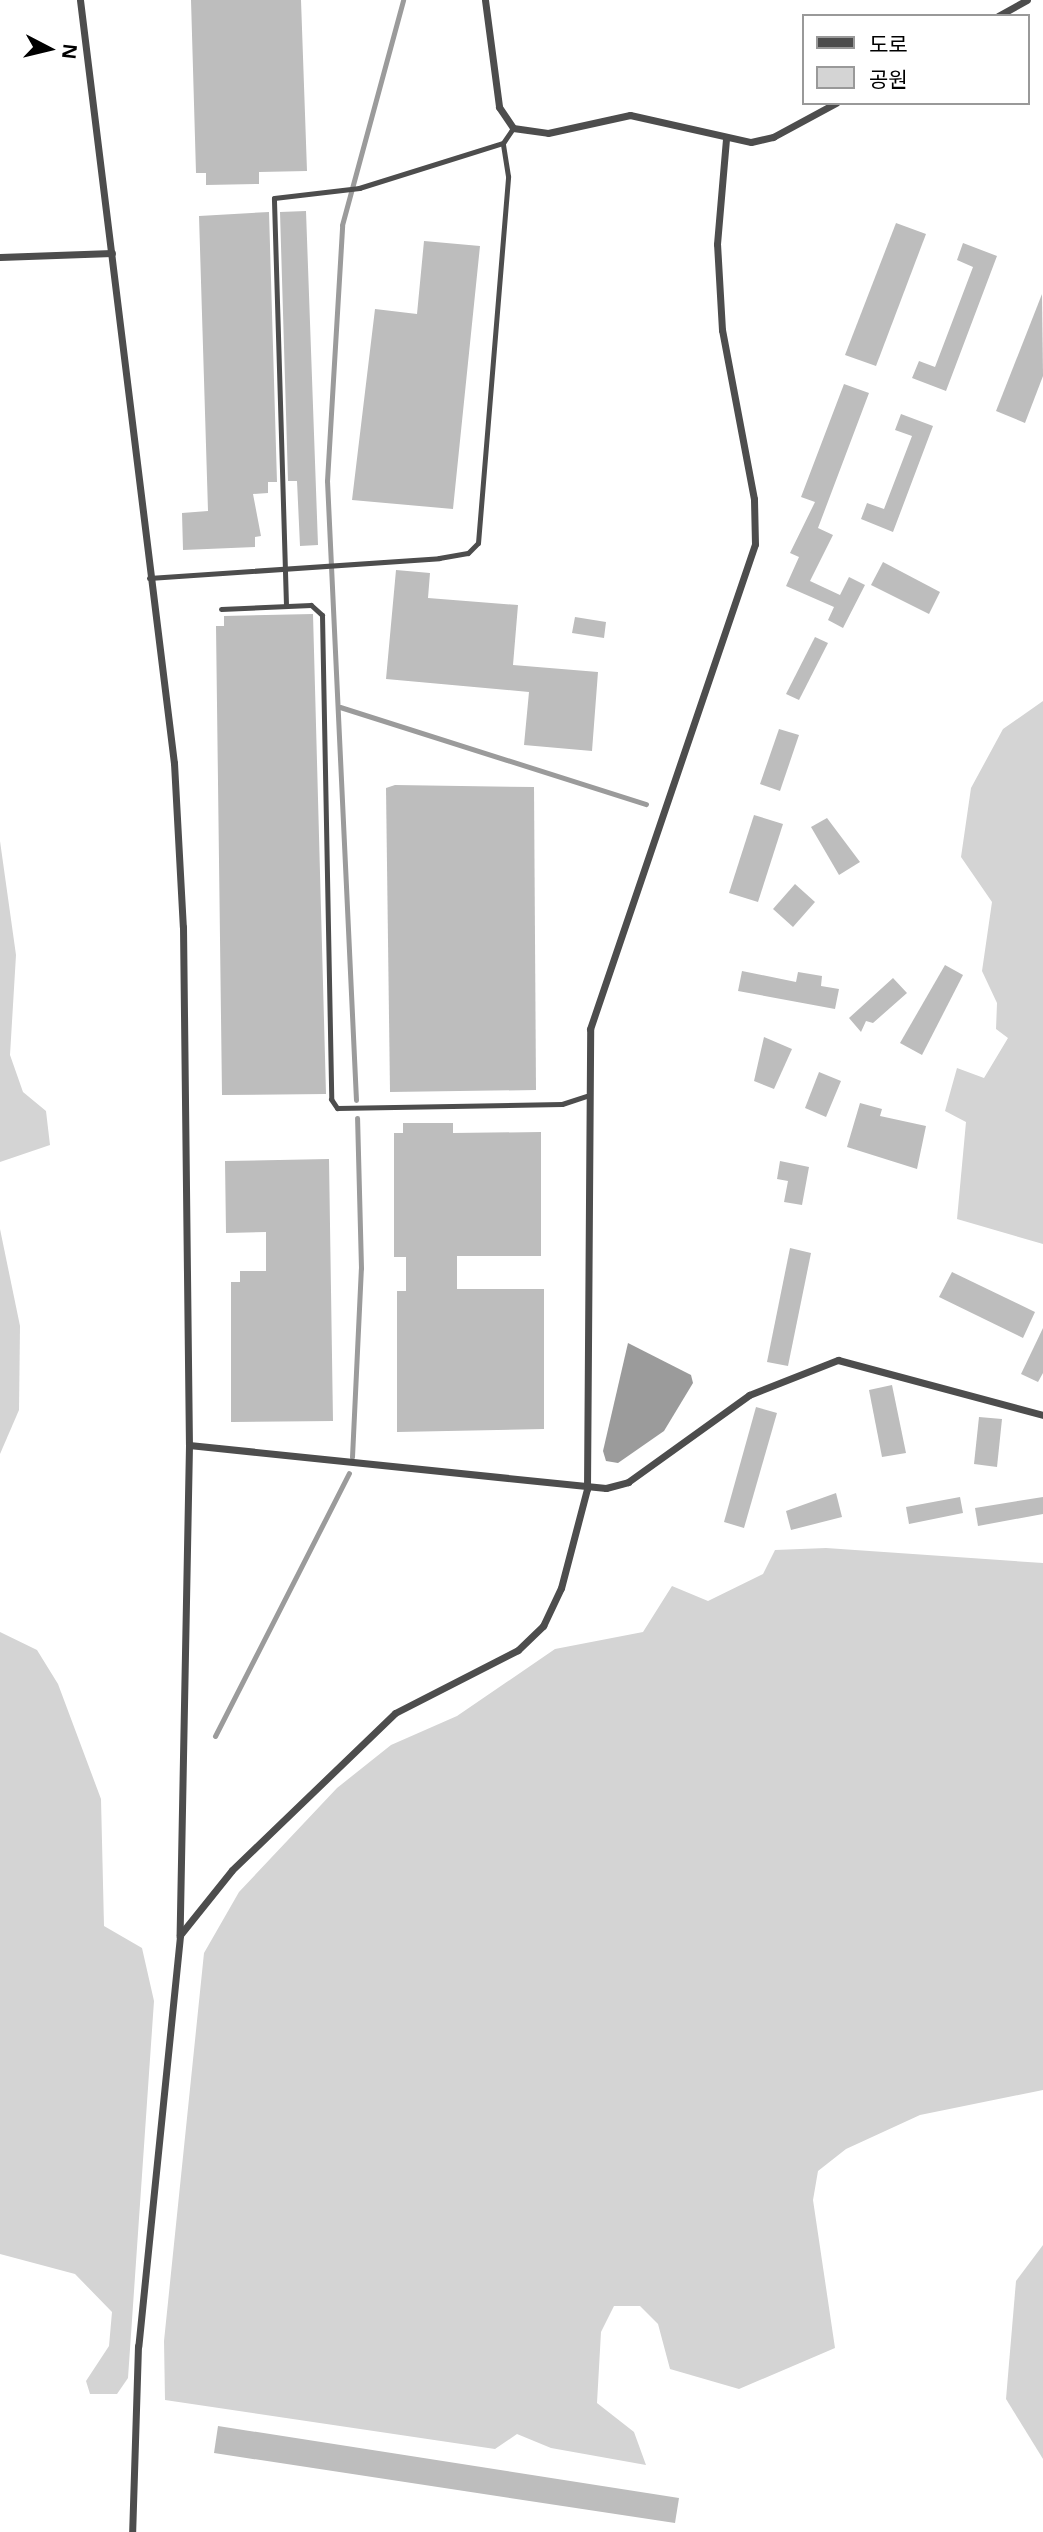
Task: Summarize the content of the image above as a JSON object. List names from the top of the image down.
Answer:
{
  "legend": ["도로", "공원"],
  "north": "right"
}
